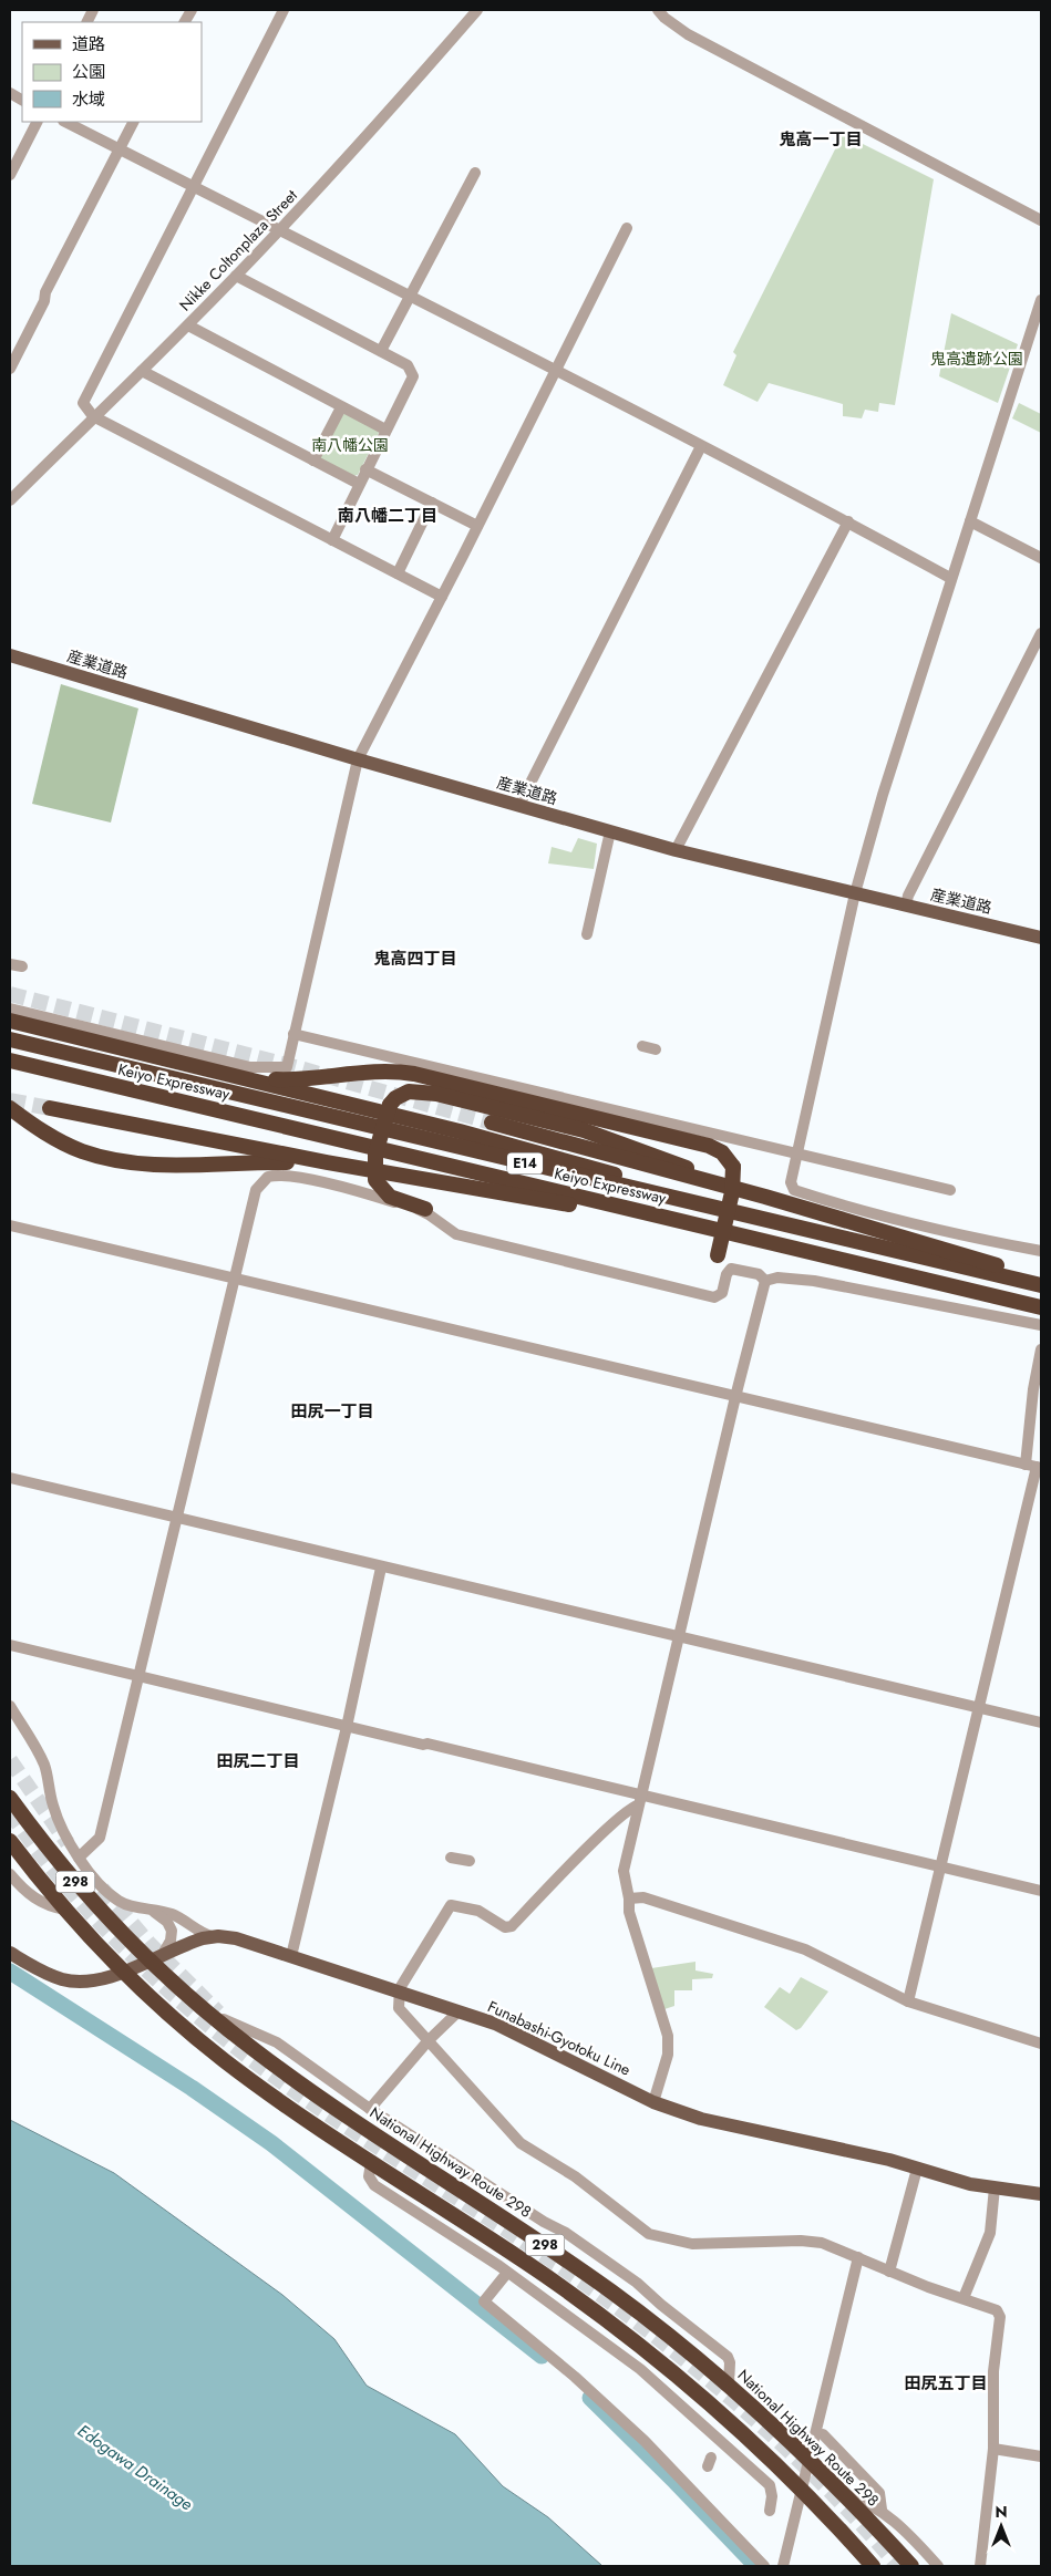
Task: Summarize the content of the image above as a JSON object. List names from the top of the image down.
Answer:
{
  "streets": {
    "highway": [
      "Keiyo Expressway",
      "E14",
      "298",
      "National Highway Route 298"
    ],
    "main road": ["産業道路", "Funabashi-Gyotoku Line"],
    "street": ["Nikke Coltonplaza Street"]
  },
  "crossings": [
    ["298", "Funabashi-Gyotoku Line"],
    ["298", "National Highway Route 298"],
    ["Funabashi-Gyotoku Line", "National Highway Route 298"]
  ],
  "districts": [
    "鬼高一丁目",
    "南八幡二丁目",
    "鬼高四丁目",
    "田尻一丁目",
    "田尻二丁目",
    "田尻五丁目"
  ],
  "water": ["Edogawa Drainage"],
  "parks": ["鬼高遺跡公園", "南八幡公園"],
  "legend": ["道路", "公園", "水域"],
  "north": "top"
}
